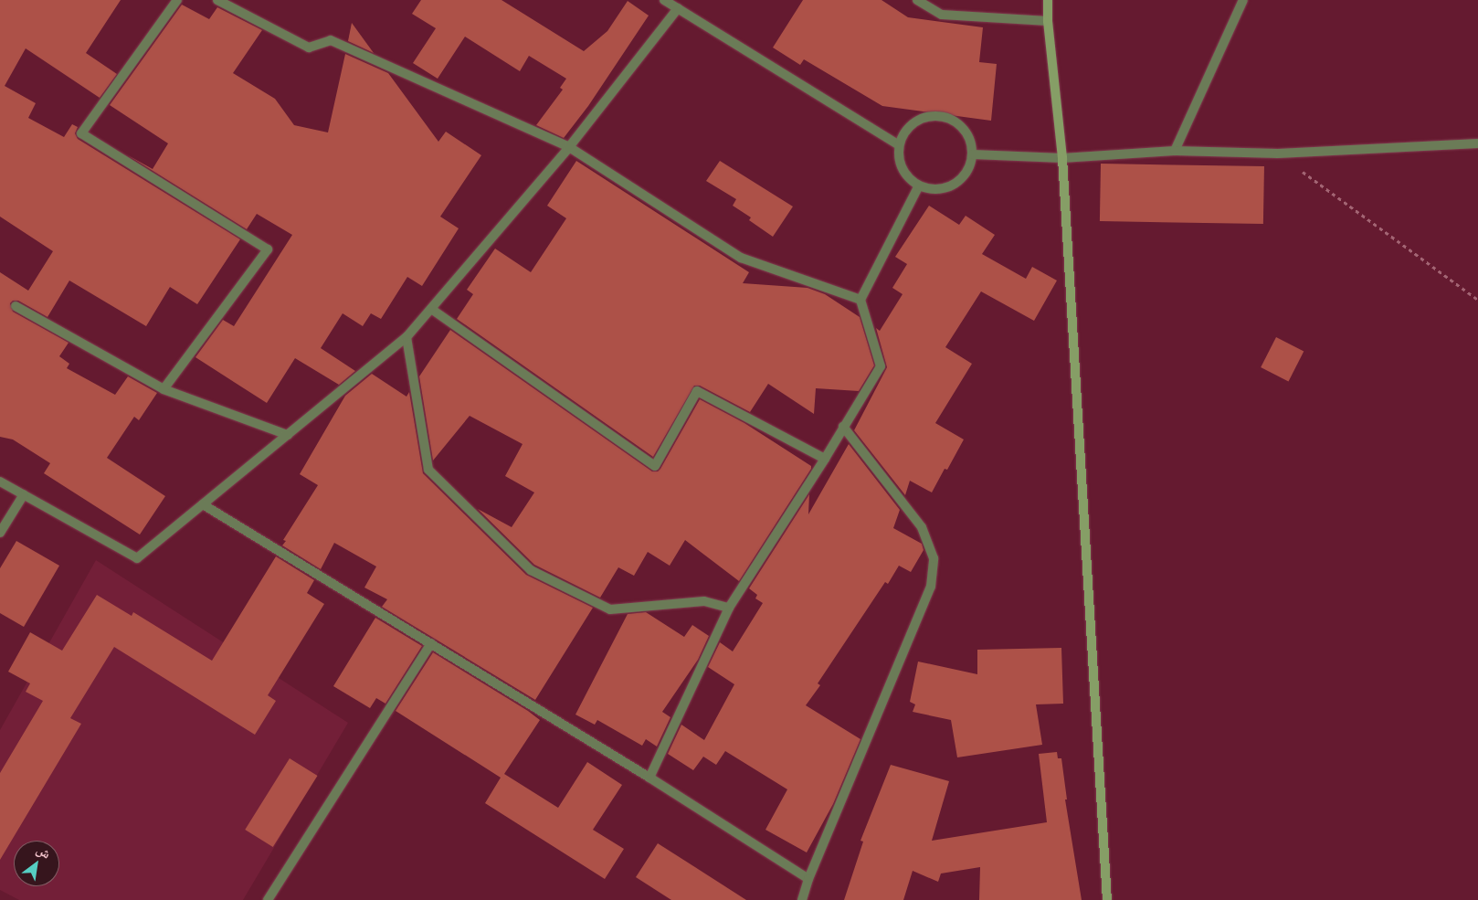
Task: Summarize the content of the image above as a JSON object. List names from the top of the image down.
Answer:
{
  "north": "top right"
}
